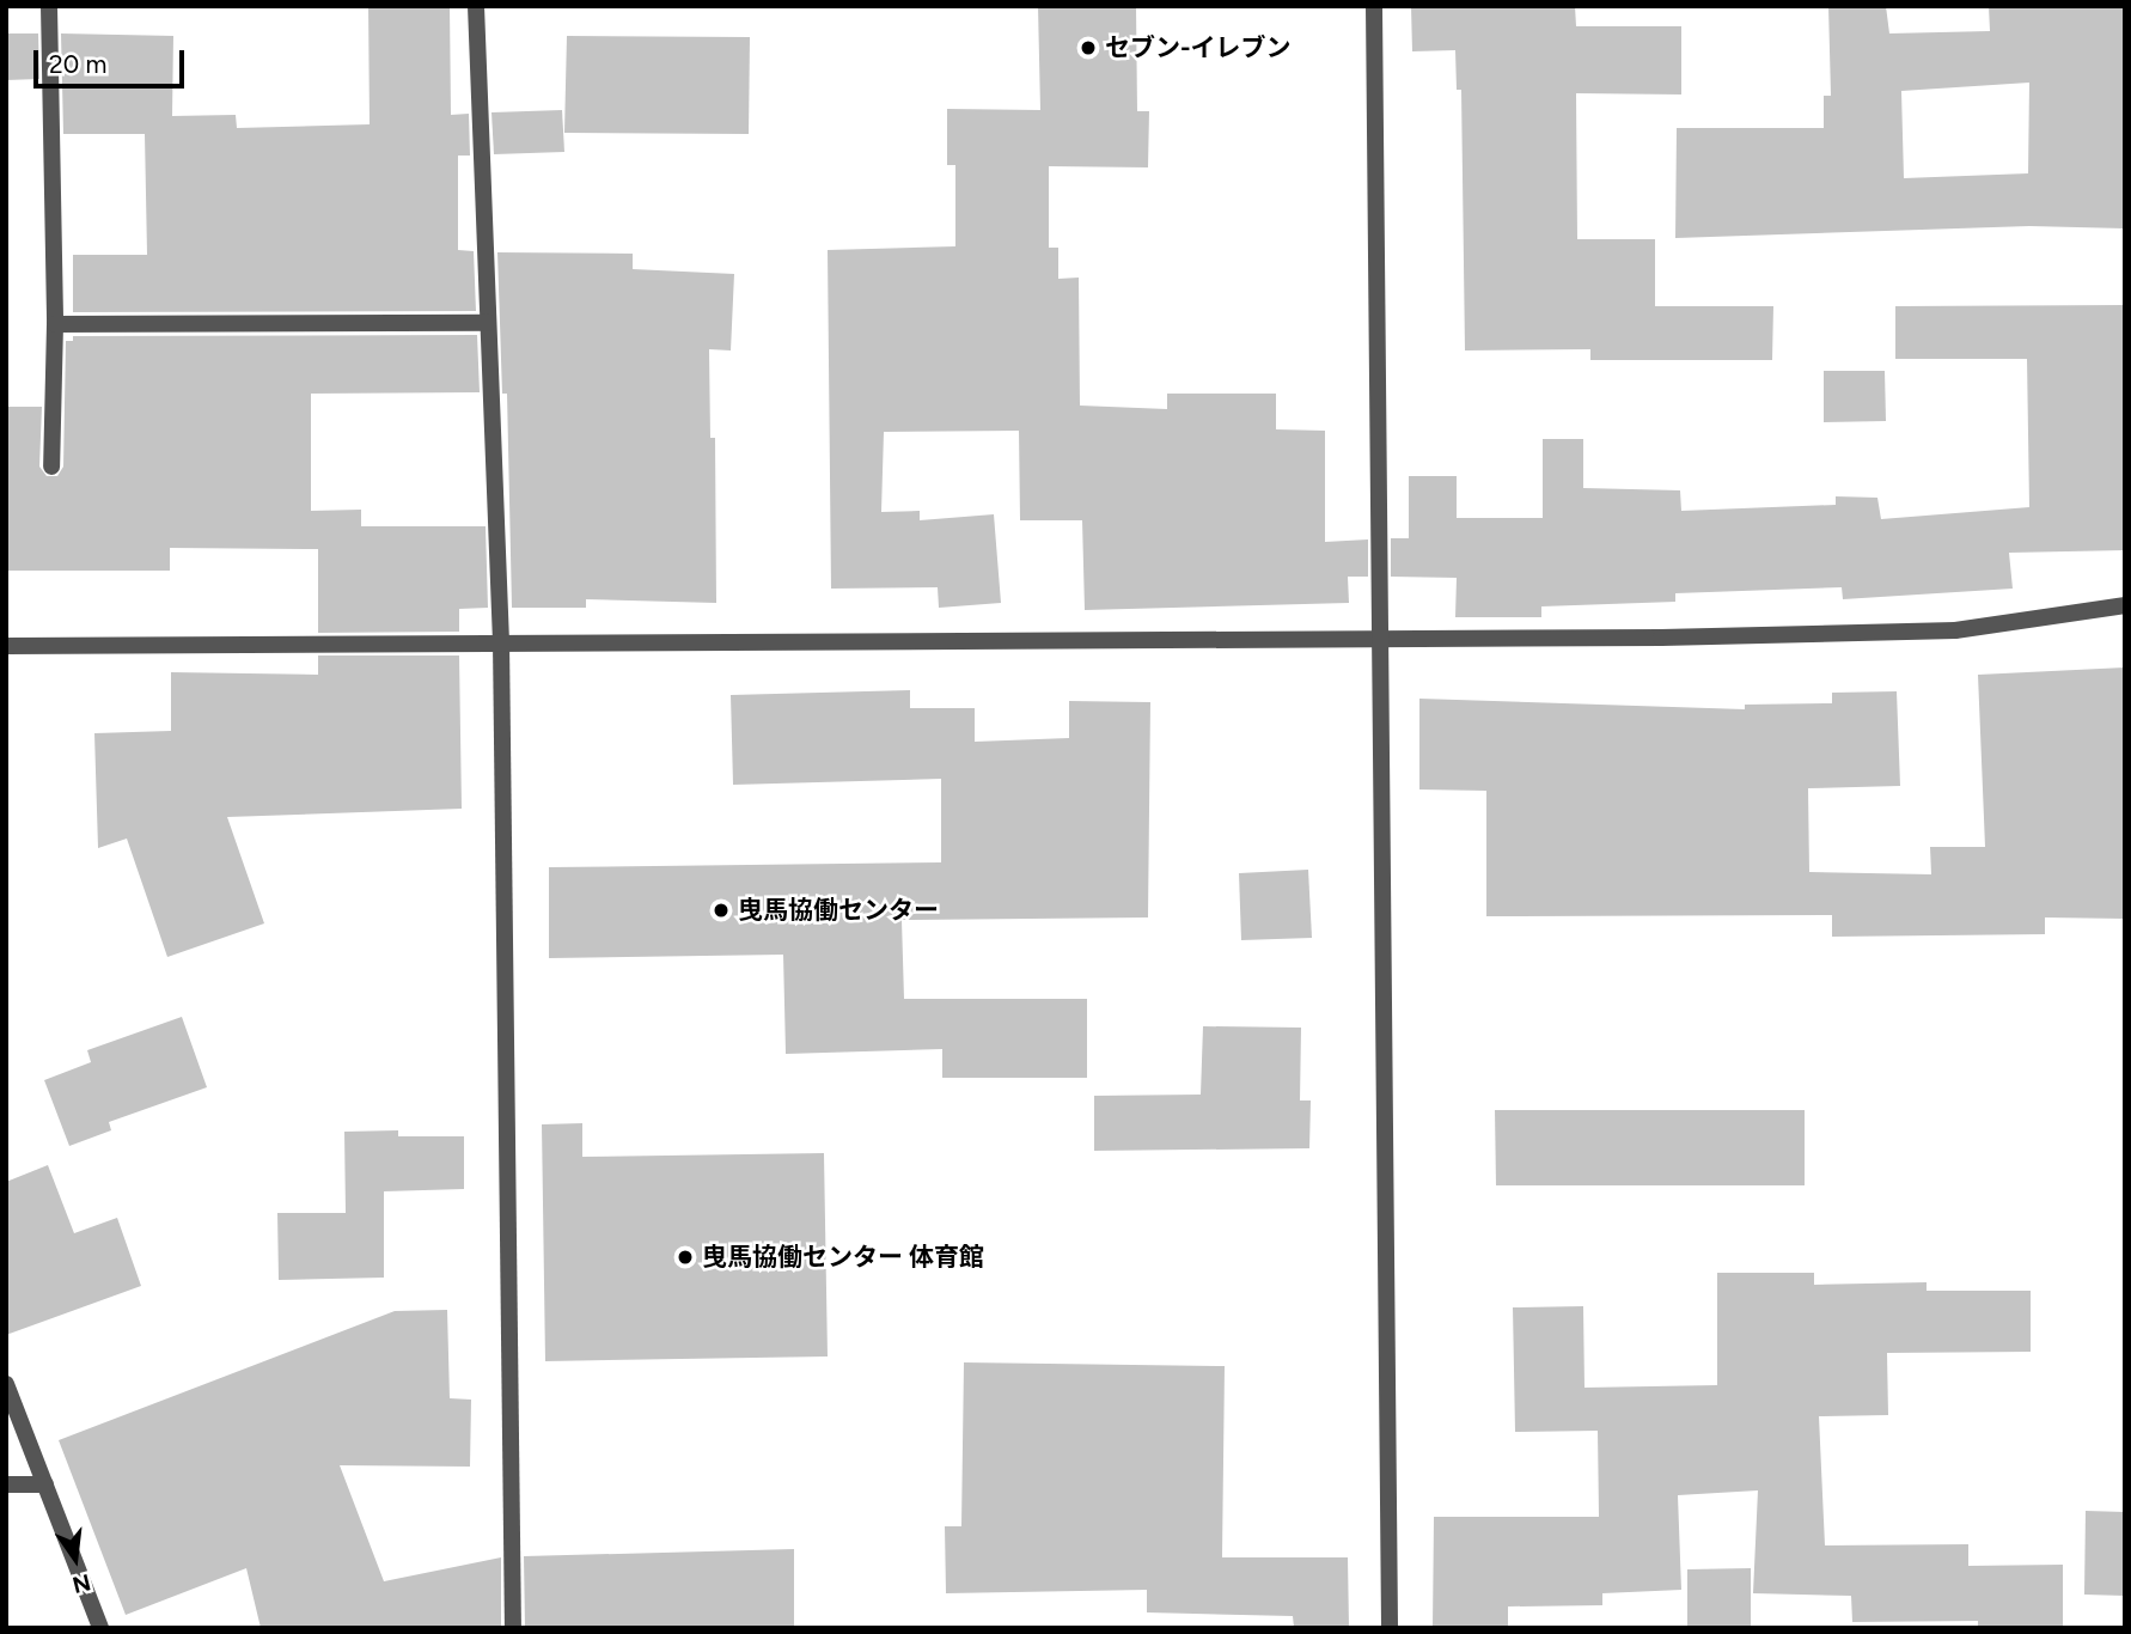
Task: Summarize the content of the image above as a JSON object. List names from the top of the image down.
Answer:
{
  "places": ["セブン-イレブン", "曳馬協働センター", "曳馬協働センター 体育館"],
  "scale_bar": "20 m",
  "north": "bottom"
}
